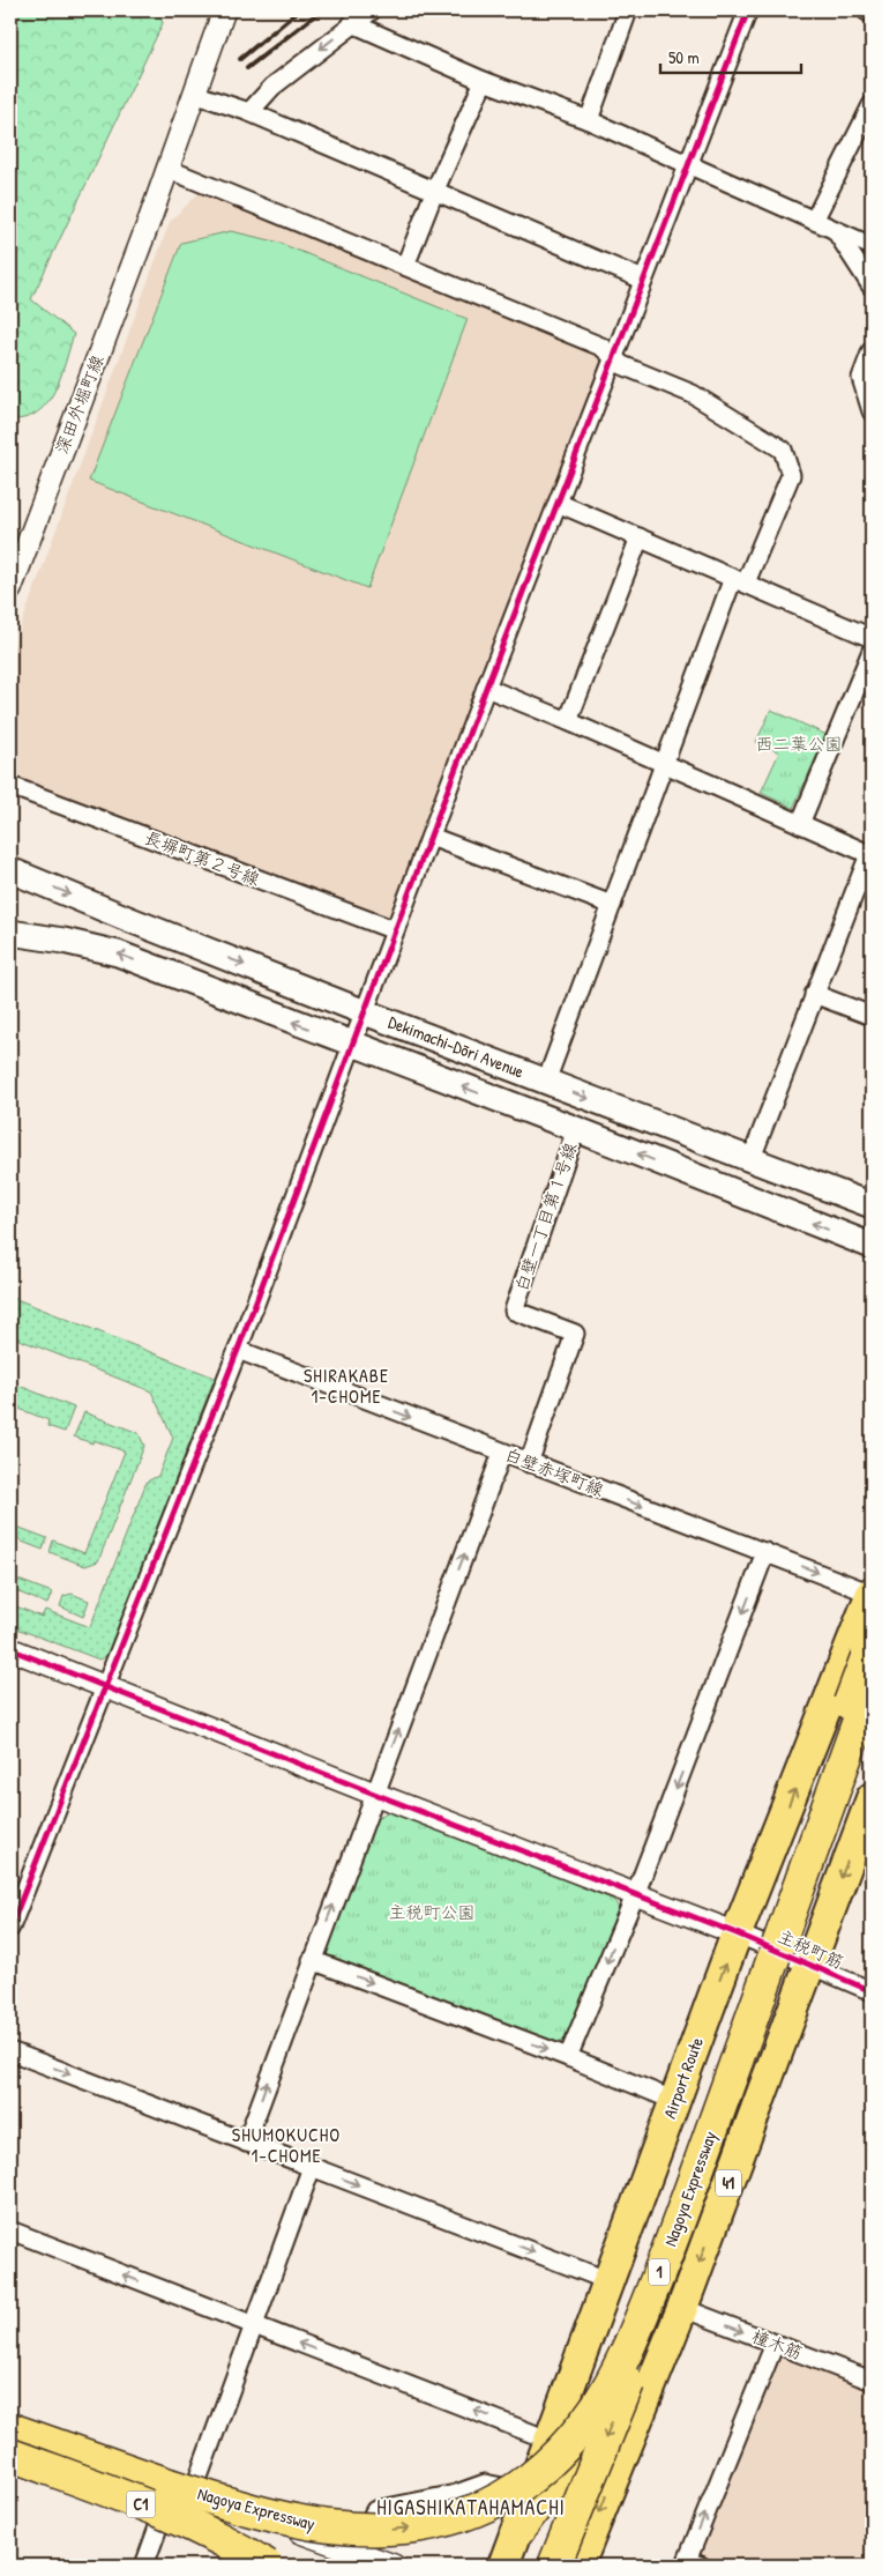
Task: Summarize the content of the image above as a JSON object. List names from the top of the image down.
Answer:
{
  "streets": {
    "highway": [
      "Airport Route",
      "41",
      "Nagoya Expressway",
      "1",
      "C1"
    ],
    "main road": ["Dekimachi-Dōri Avenue"],
    "street": [
      "深田外堀町線",
      "長塀町第２号線",
      "白壁一丁目第１号線",
      "白壁赤塚町線",
      "主税町筋",
      "橦木筋"
    ]
  },
  "crossings": [
    ["Dekimachi-Dōri Avenue", "白壁一丁目第１号線"],
    ["白壁一丁目第１号線", "白壁赤塚町線"],
    ["白壁赤塚町線", "Airport Route"],
    ["主税町筋", "Airport Route"],
    ["主税町筋", "41"],
    ["41", "橦木筋"]
  ],
  "one_way": ["白壁赤塚町線", "橦木筋"],
  "districts": ["SHIRAKABE 1-CHOME", "SHUMOKUCHO 1-CHOME", "HIGASHIKATAHAMACHI"],
  "parks": ["西二葉公園", "主税町公園"],
  "scale_bar": "50 m"
}
